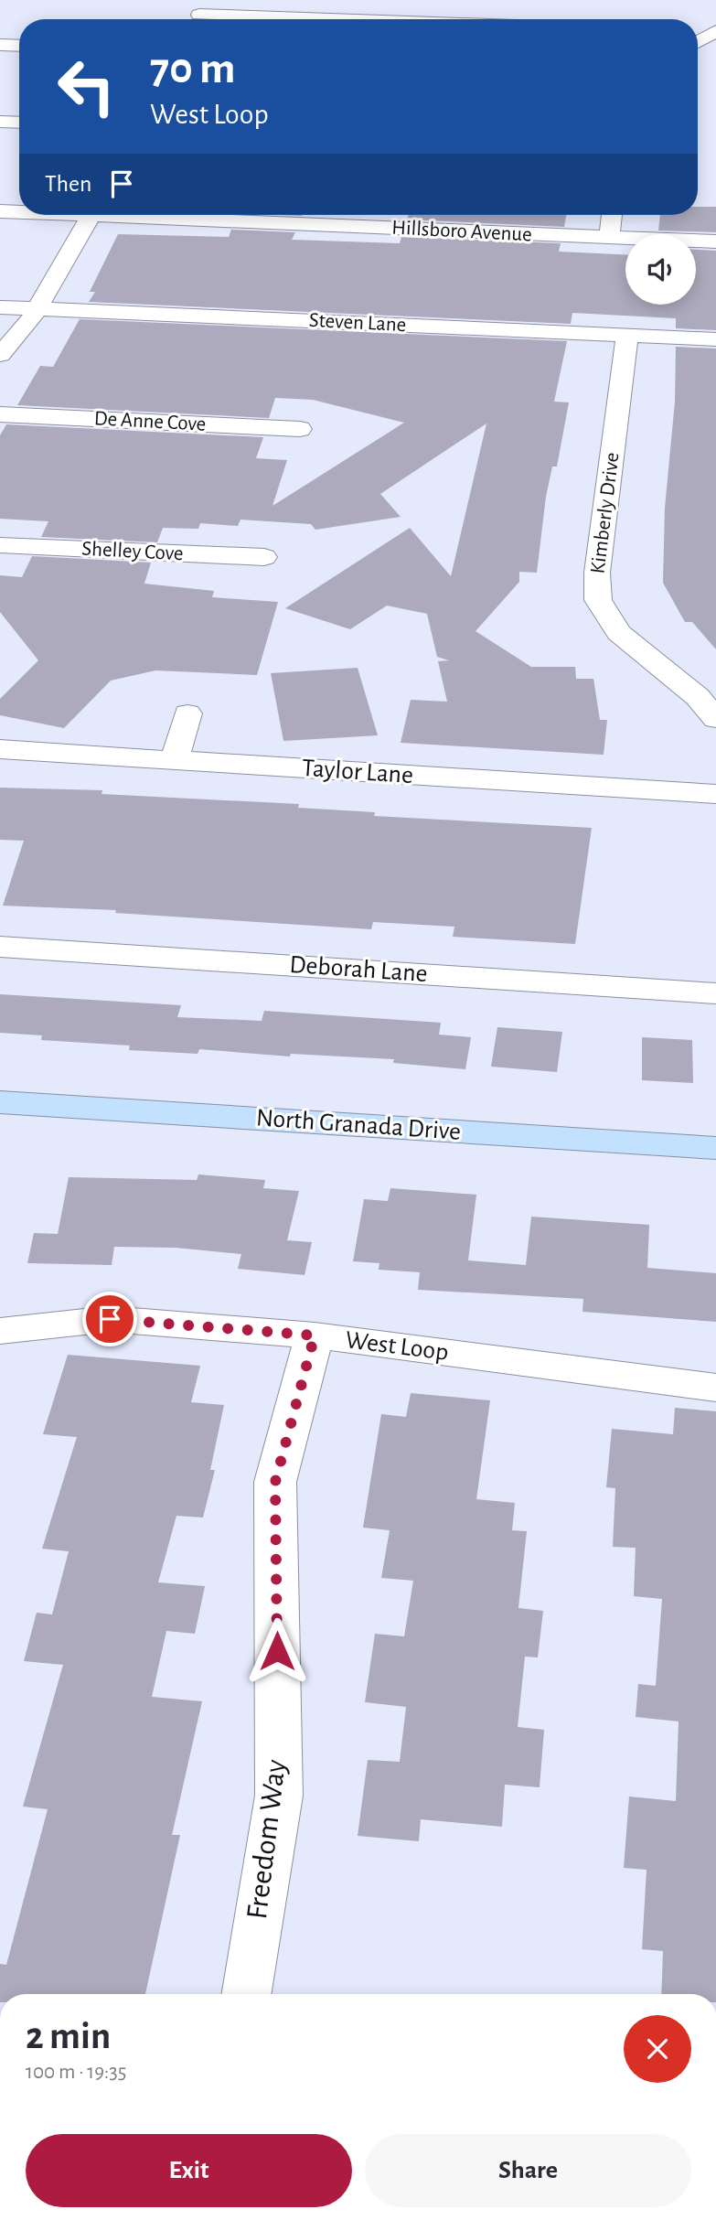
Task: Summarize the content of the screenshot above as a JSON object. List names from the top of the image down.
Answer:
{
  "streets": {
    "street": [
      "Hillsboro Avenue",
      "Steven Lane",
      "De Anne Cove",
      "Kimberly Drive",
      "Shelley Cove",
      "Taylor Lane",
      "Deborah Lane",
      "North Granada Drive",
      "West Loop",
      "Freedom Way"
    ]
  },
  "crossings": [
    ["Steven Lane", "Kimberly Drive"],
    ["West Loop", "Freedom Way"]
  ],
  "page": {
    "turn": ["70 m", "West Loop"],
    "then": "Then",
    "heading": ["2 min", "100 m · 19:35"],
    "buttons": ["Exit", "Share"]
  }
}
